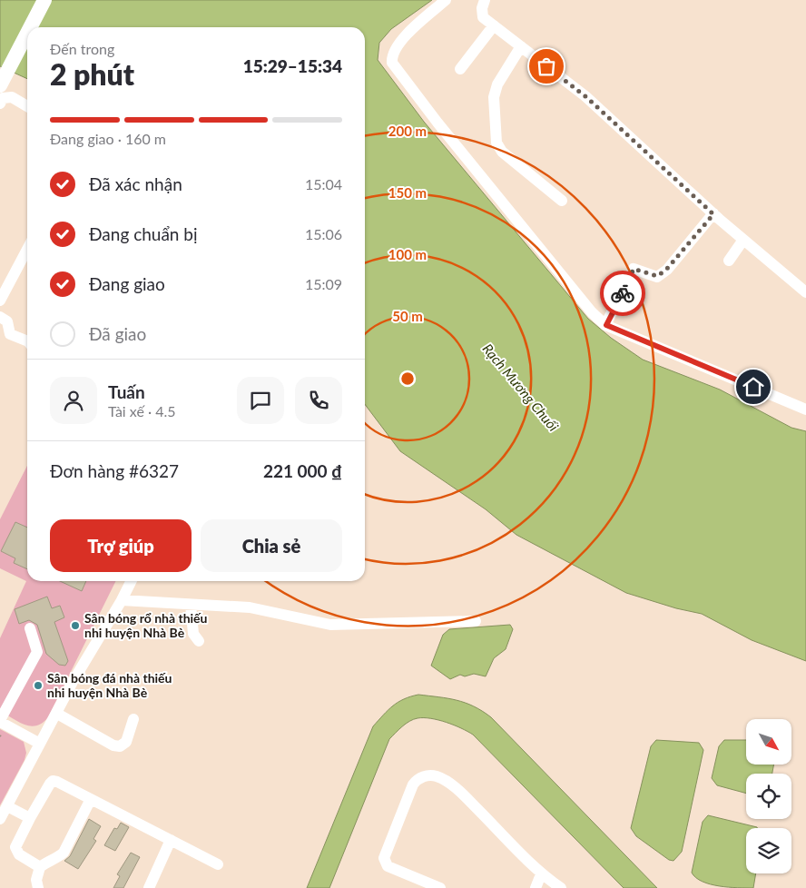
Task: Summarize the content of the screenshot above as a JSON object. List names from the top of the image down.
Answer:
{
  "water": ["Rạch Mương Chuối"],
  "places": ["Sân bóng rổ nhà thiếu nhi huyện Nhà Bè", "Sân bóng đá nhà thiếu nhi huyện Nhà Bè"],
  "north": "bottom right",
  "page": {
    "heading": ["2 phút", "Đến trong", "15:29–15:34"],
    "panel": [
      "Tuấn",
      "Tài xế · 4.5",
      "Đơn hàng #6327",
      "221 000 ₫"
    ],
    "bar": "Đang giao · 160 m",
    "list": [
      ["Đã xác nhận", "15:04"],
      ["Đang chuẩn bị", "15:06"],
      ["Đang giao", "15:09"],
      "Đã giao"
    ],
    "buttons": ["Trợ giúp", "Chia sẻ"]
  },
  "rings": [
    "200 m",
    "150 m",
    "100 m",
    "50 m"
  ]
}
